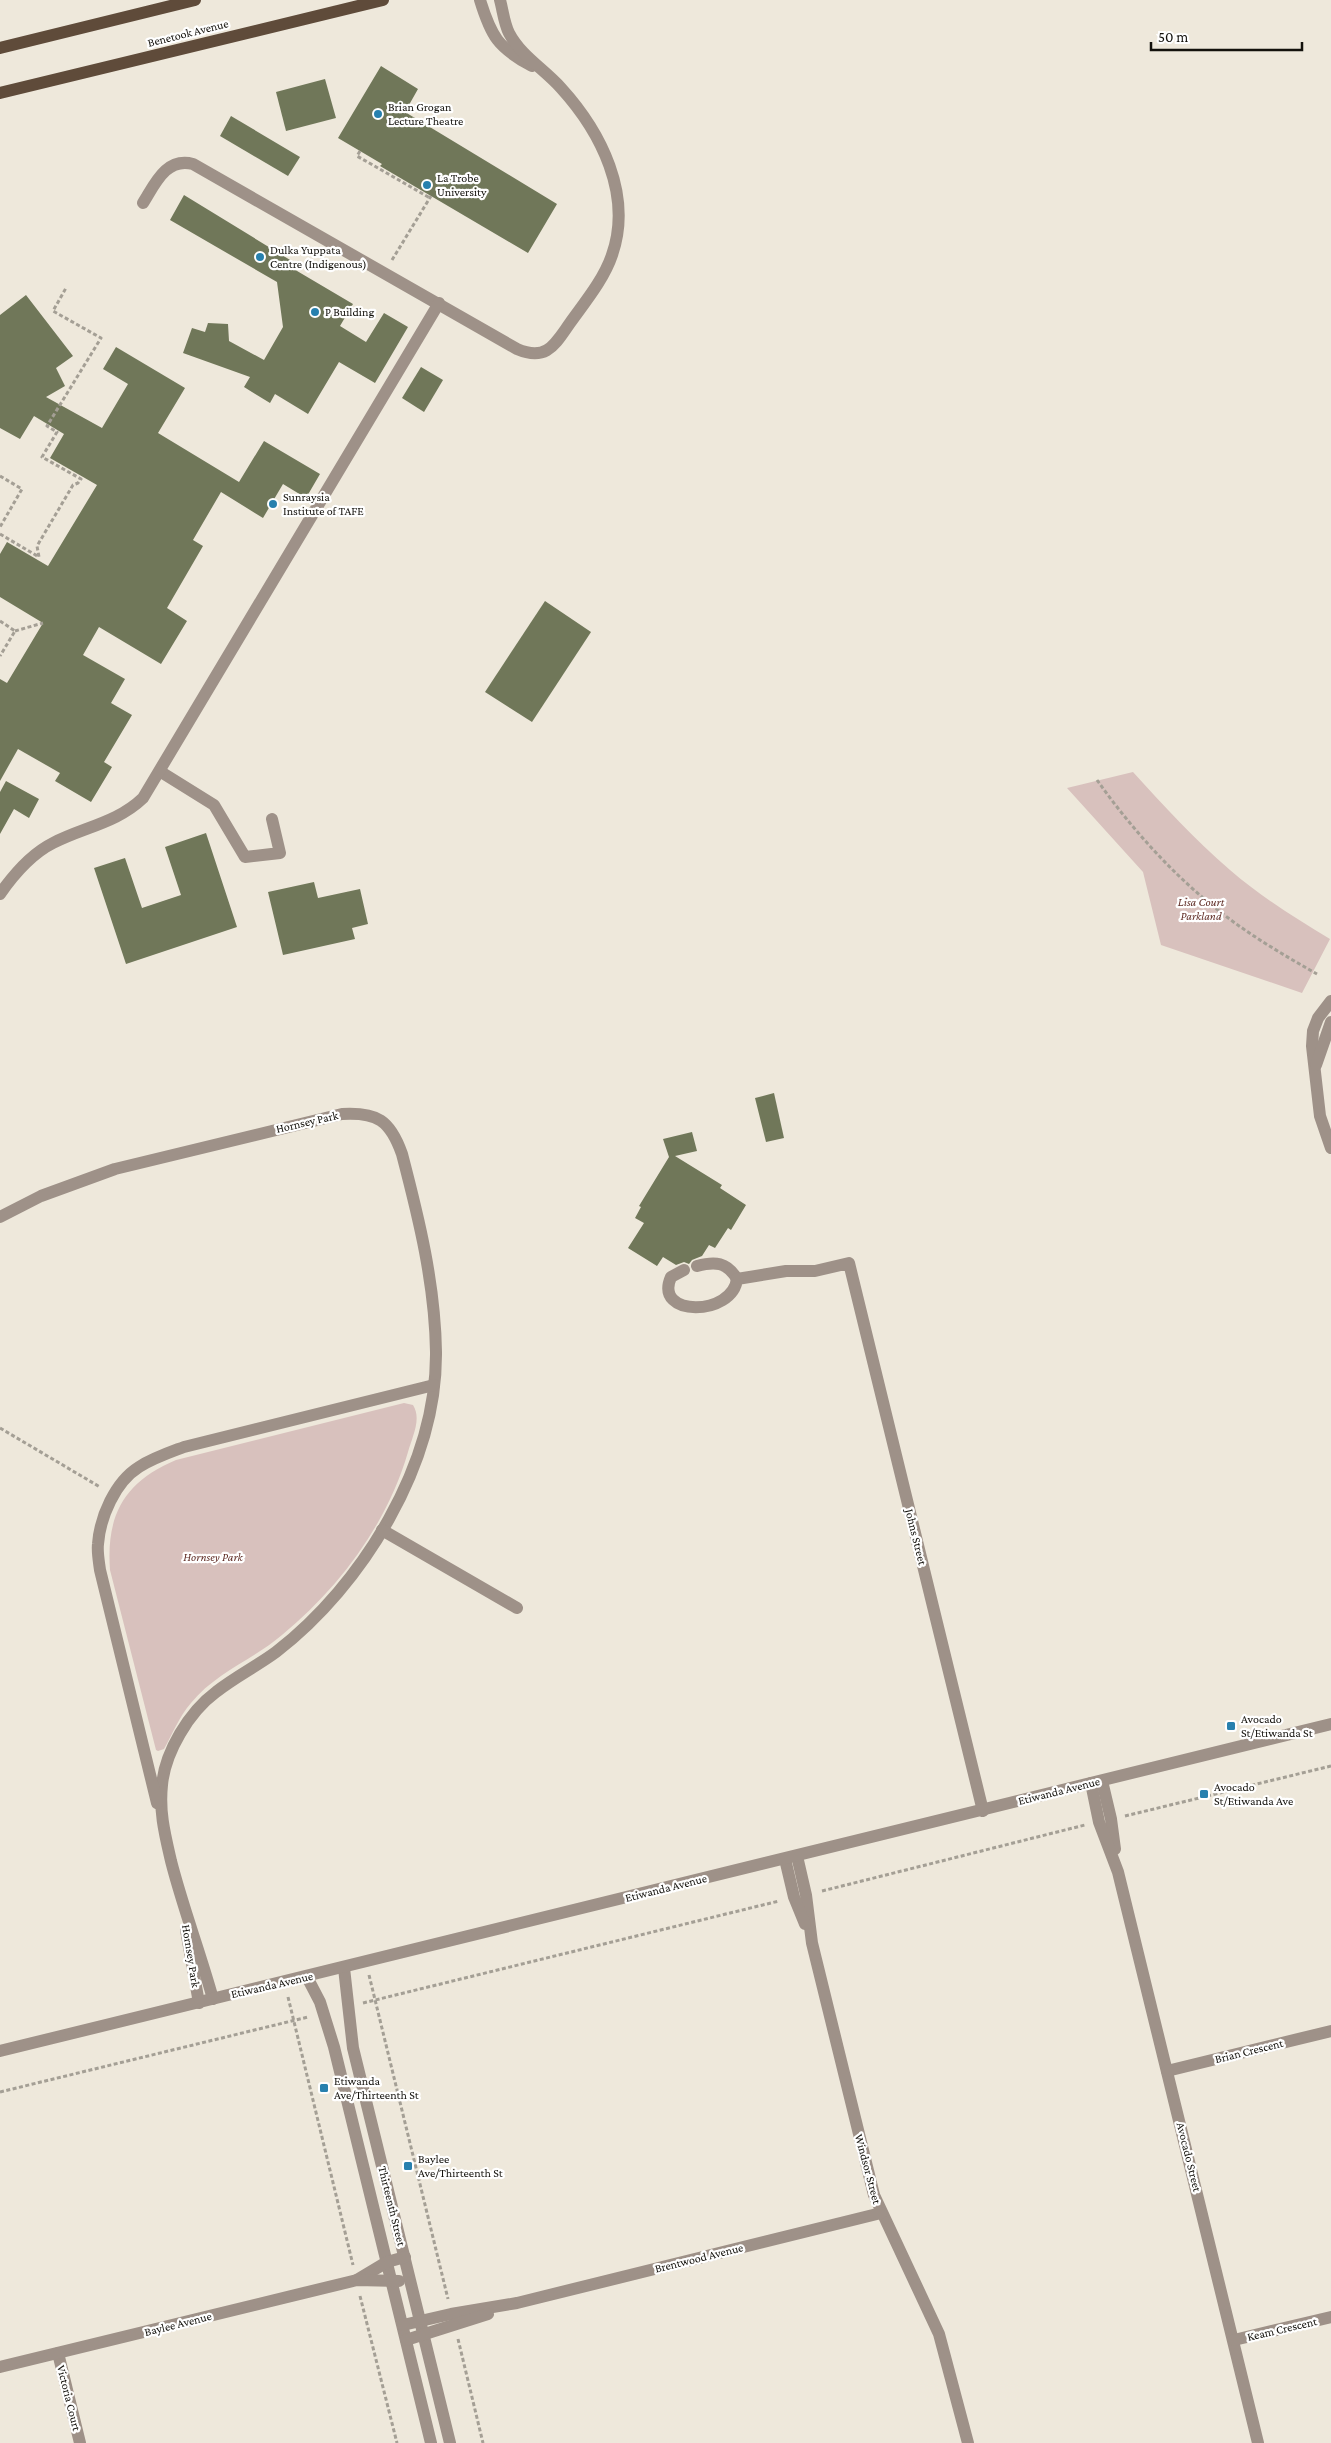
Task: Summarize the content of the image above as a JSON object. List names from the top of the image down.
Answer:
{
  "streets": {
    "main road": ["Benetook Avenue"],
    "street": [
      "Hornsey Park",
      "Johns Street",
      "Etiwanda Avenue",
      "Brian Crescent",
      "Avocado Street",
      "Windsor Street",
      "Thirteenth Street",
      "Brentwood Avenue",
      "Baylee Avenue",
      "Keam Crescent",
      "Victoria Court"
    ]
  },
  "crossings": [
    ["Hornsey Park", "Etiwanda Avenue"],
    ["Johns Street", "Etiwanda Avenue"],
    ["Etiwanda Avenue", "Avocado Street"],
    ["Etiwanda Avenue", "Windsor Street"],
    ["Etiwanda Avenue", "Thirteenth Street"],
    ["Brian Crescent", "Avocado Street"],
    ["Avocado Street", "Keam Crescent"],
    ["Windsor Street", "Brentwood Avenue"],
    ["Thirteenth Street", "Brentwood Avenue"],
    ["Thirteenth Street", "Baylee Avenue"],
    ["Baylee Avenue", "Victoria Court"]
  ],
  "parks": ["Lisa Court Parkland", "Hornsey Park"],
  "places": {
    "other": [
      "Brian Grogan Lecture Theatre",
      "La Trobe University",
      "Dulka Yuppata Centre (Indigenous)",
      "P Building",
      "Sunraysia Institute of TAFE"
    ],
    "transit": [
      "Avocado St/Etiwanda St",
      "Avocado St/Etiwanda Ave",
      "Etiwanda Ave/Thirteenth St",
      "Baylee Ave/Thirteenth St"
    ]
  },
  "scale_bar": "50 m"
}
